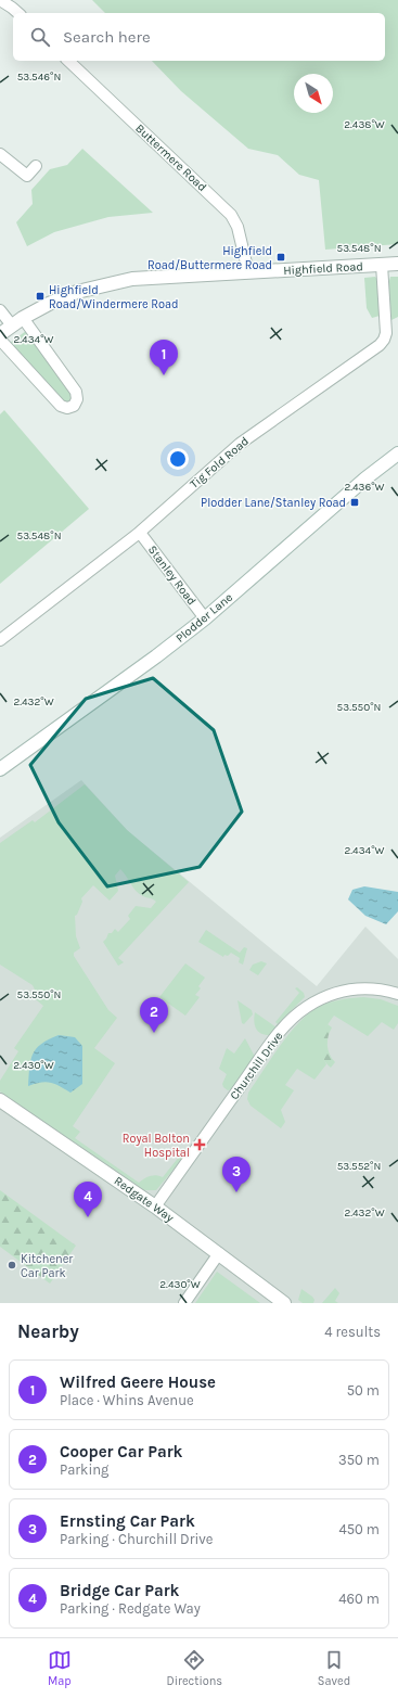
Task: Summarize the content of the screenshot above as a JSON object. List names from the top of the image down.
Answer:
{
  "streets": {
    "street": [
      "Buttermere Road",
      "Highfield Road",
      "Tig Fold Road",
      "Stanley Road",
      "Plodder Lane",
      "Churchill Drive",
      "Redgate Way"
    ]
  },
  "crossings": [
    ["Buttermere Road", "Highfield Road"],
    ["Highfield Road", "Tig Fold Road"],
    ["Tig Fold Road", "Stanley Road"],
    ["Stanley Road", "Plodder Lane"],
    ["Churchill Drive", "Redgate Way"]
  ],
  "places": {
    "transit": ["Highfield Road/Buttermere Road", "Highfield Road/Windermere Road", "Plodder Lane/Stanley Road"],
    "health": ["Royal Bolton Hospital"],
    "other": ["Kitchener Car Park"]
  },
  "north": "bottom right",
  "page": {
    "search": "Search here",
    "pins": [
      "1",
      "2",
      "3",
      "4"
    ],
    "heading": ["Nearby", "4 results"],
    "list": [
      {
        "mark": "1",
        "name": "Wilfred Geere House",
        "note": "Place · Whins Avenue",
        "value": "50 m"
      },
      {
        "mark": "2",
        "name": "Cooper Car Park",
        "note": "Parking",
        "value": "350 m"
      },
      {
        "mark": "3",
        "name": "Ernsting Car Park",
        "note": "Parking · Churchill Drive",
        "value": "450 m"
      },
      {
        "mark": "4",
        "name": "Bridge Car Park",
        "note": "Parking · Redgate Way",
        "value": "460 m"
      }
    ],
    "nav": ["Map", "Directions", "Saved"]
  },
  "coordinates": [
    "53.546°N",
    "2.438°W",
    "53.548°N",
    "2.434°W",
    "2.436°W",
    "2.432°W",
    "53.550°N",
    "2.430°W",
    "53.552°N"
  ]
}
